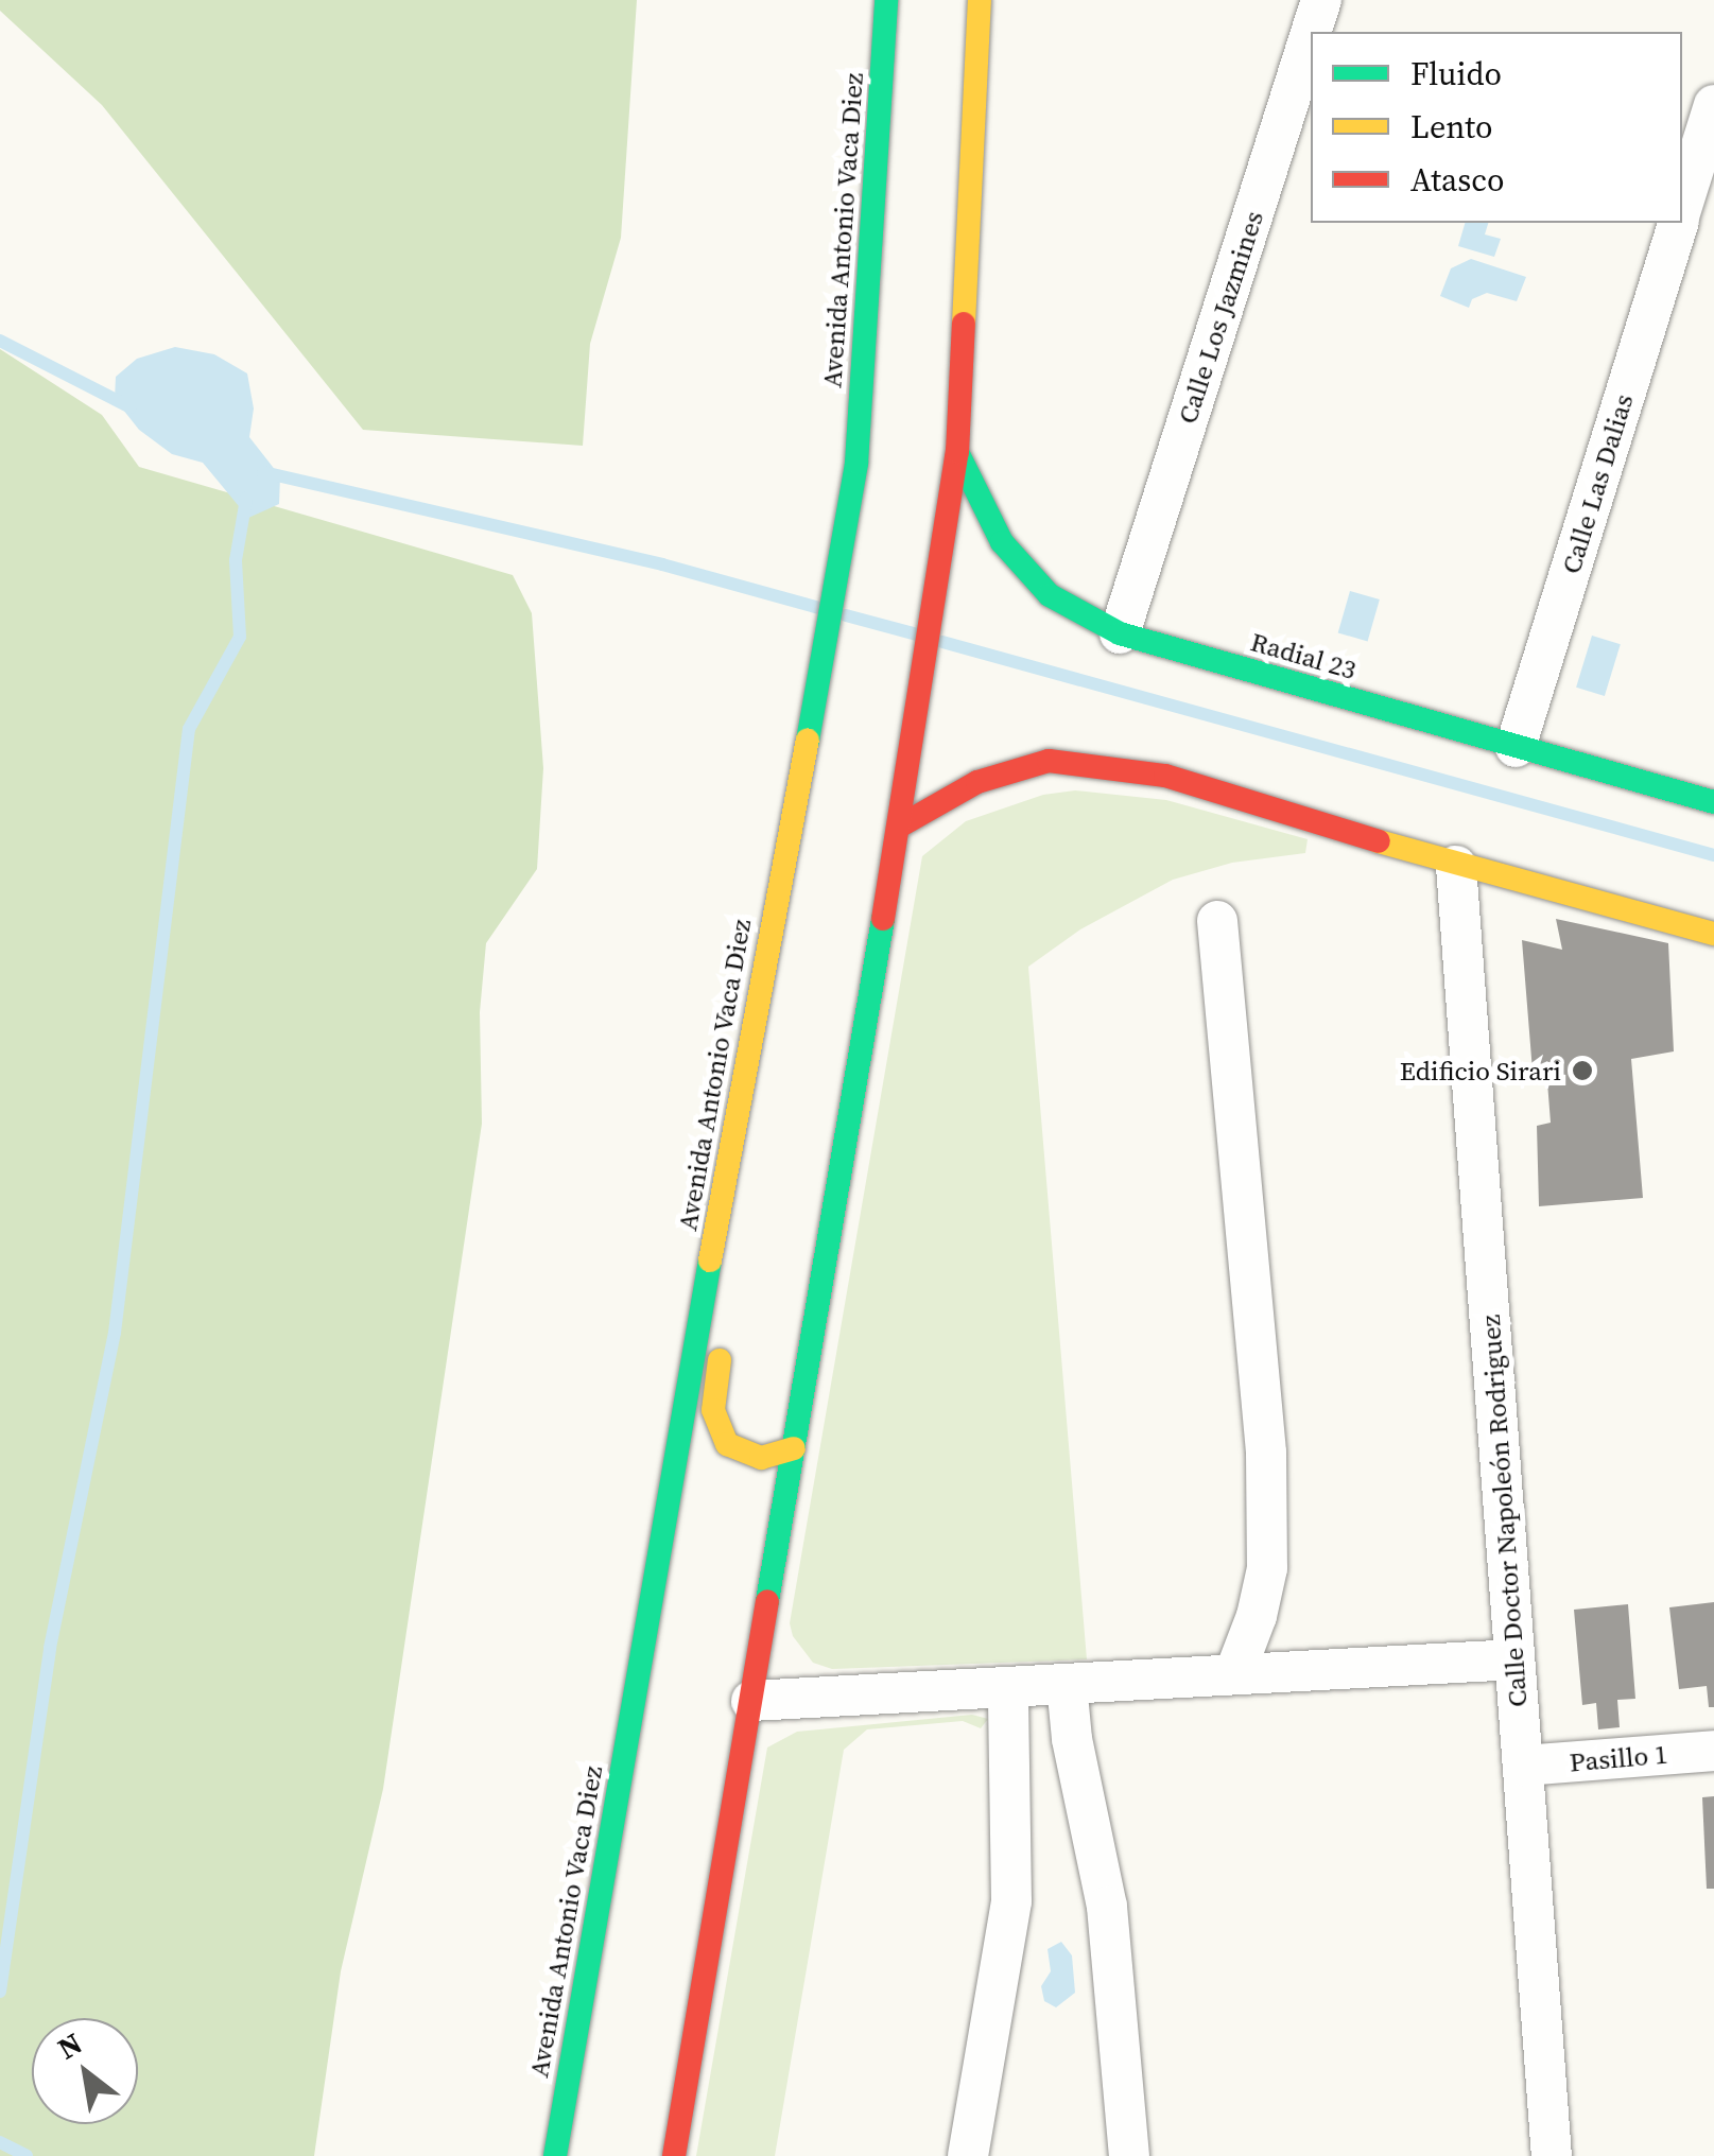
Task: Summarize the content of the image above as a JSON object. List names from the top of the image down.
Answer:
{
  "streets": {
    "main road": ["Avenida Antonio Vaca Diez", "Radial 23"],
    "street": [
      "Calle Los Jazmines",
      "Calle Las Dalias",
      "Calle Doctor Napoleón Rodriguez",
      "Pasillo 1"
    ]
  },
  "crossings": [
    ["Calle Los Jazmines", "Radial 23"],
    ["Calle Las Dalias", "Radial 23"],
    ["Calle Doctor Napoleón Rodriguez", "Pasillo 1"]
  ],
  "places": ["Edificio Sirari"],
  "legend": ["Fluido", "Lento", "Atasco"],
  "north": "top left"
}
